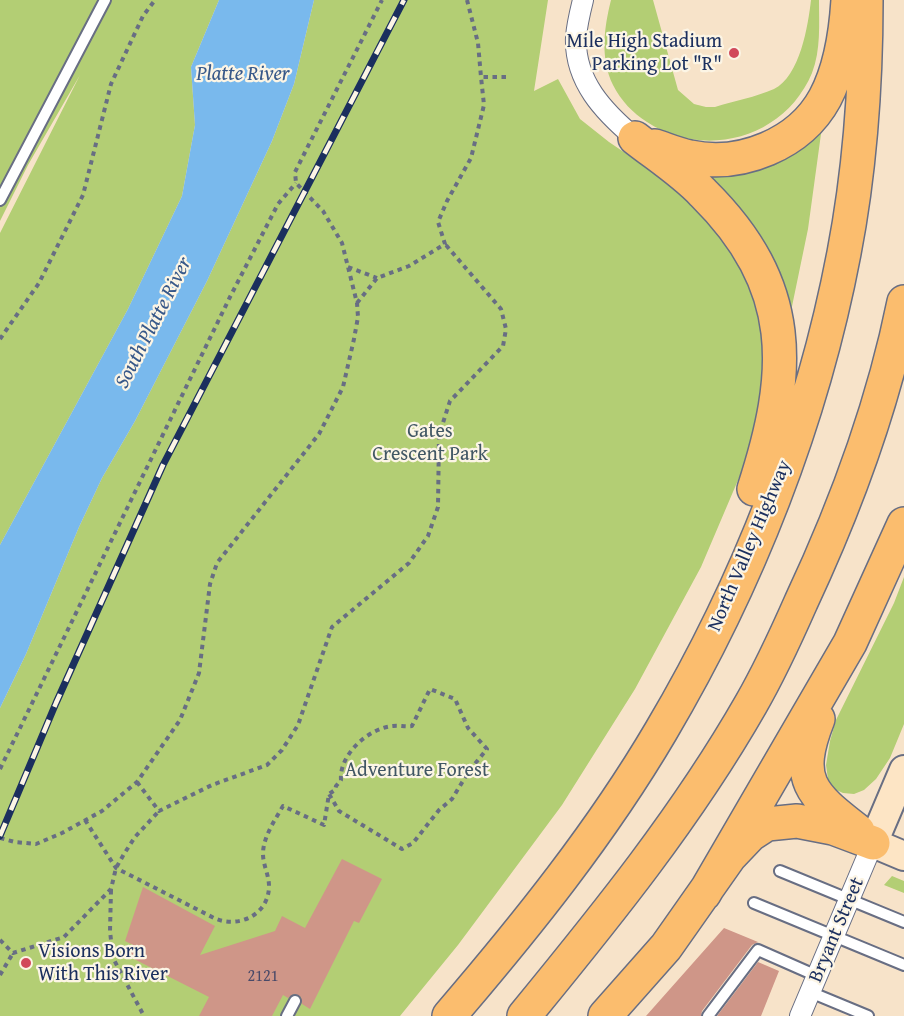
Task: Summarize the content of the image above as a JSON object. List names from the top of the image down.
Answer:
{
  "streets": {
    "highway": ["North Valley Highway"],
    "street": ["Bryant Street"]
  },
  "water": ["Platte River", "South Platte River"],
  "parks": ["Gates Crescent Park", "Adventure Forest"],
  "places": ["Mile High Stadium Parking Lot \"R\"", "Visions Born With This River"],
  "house_numbers": ["2121"]
}
